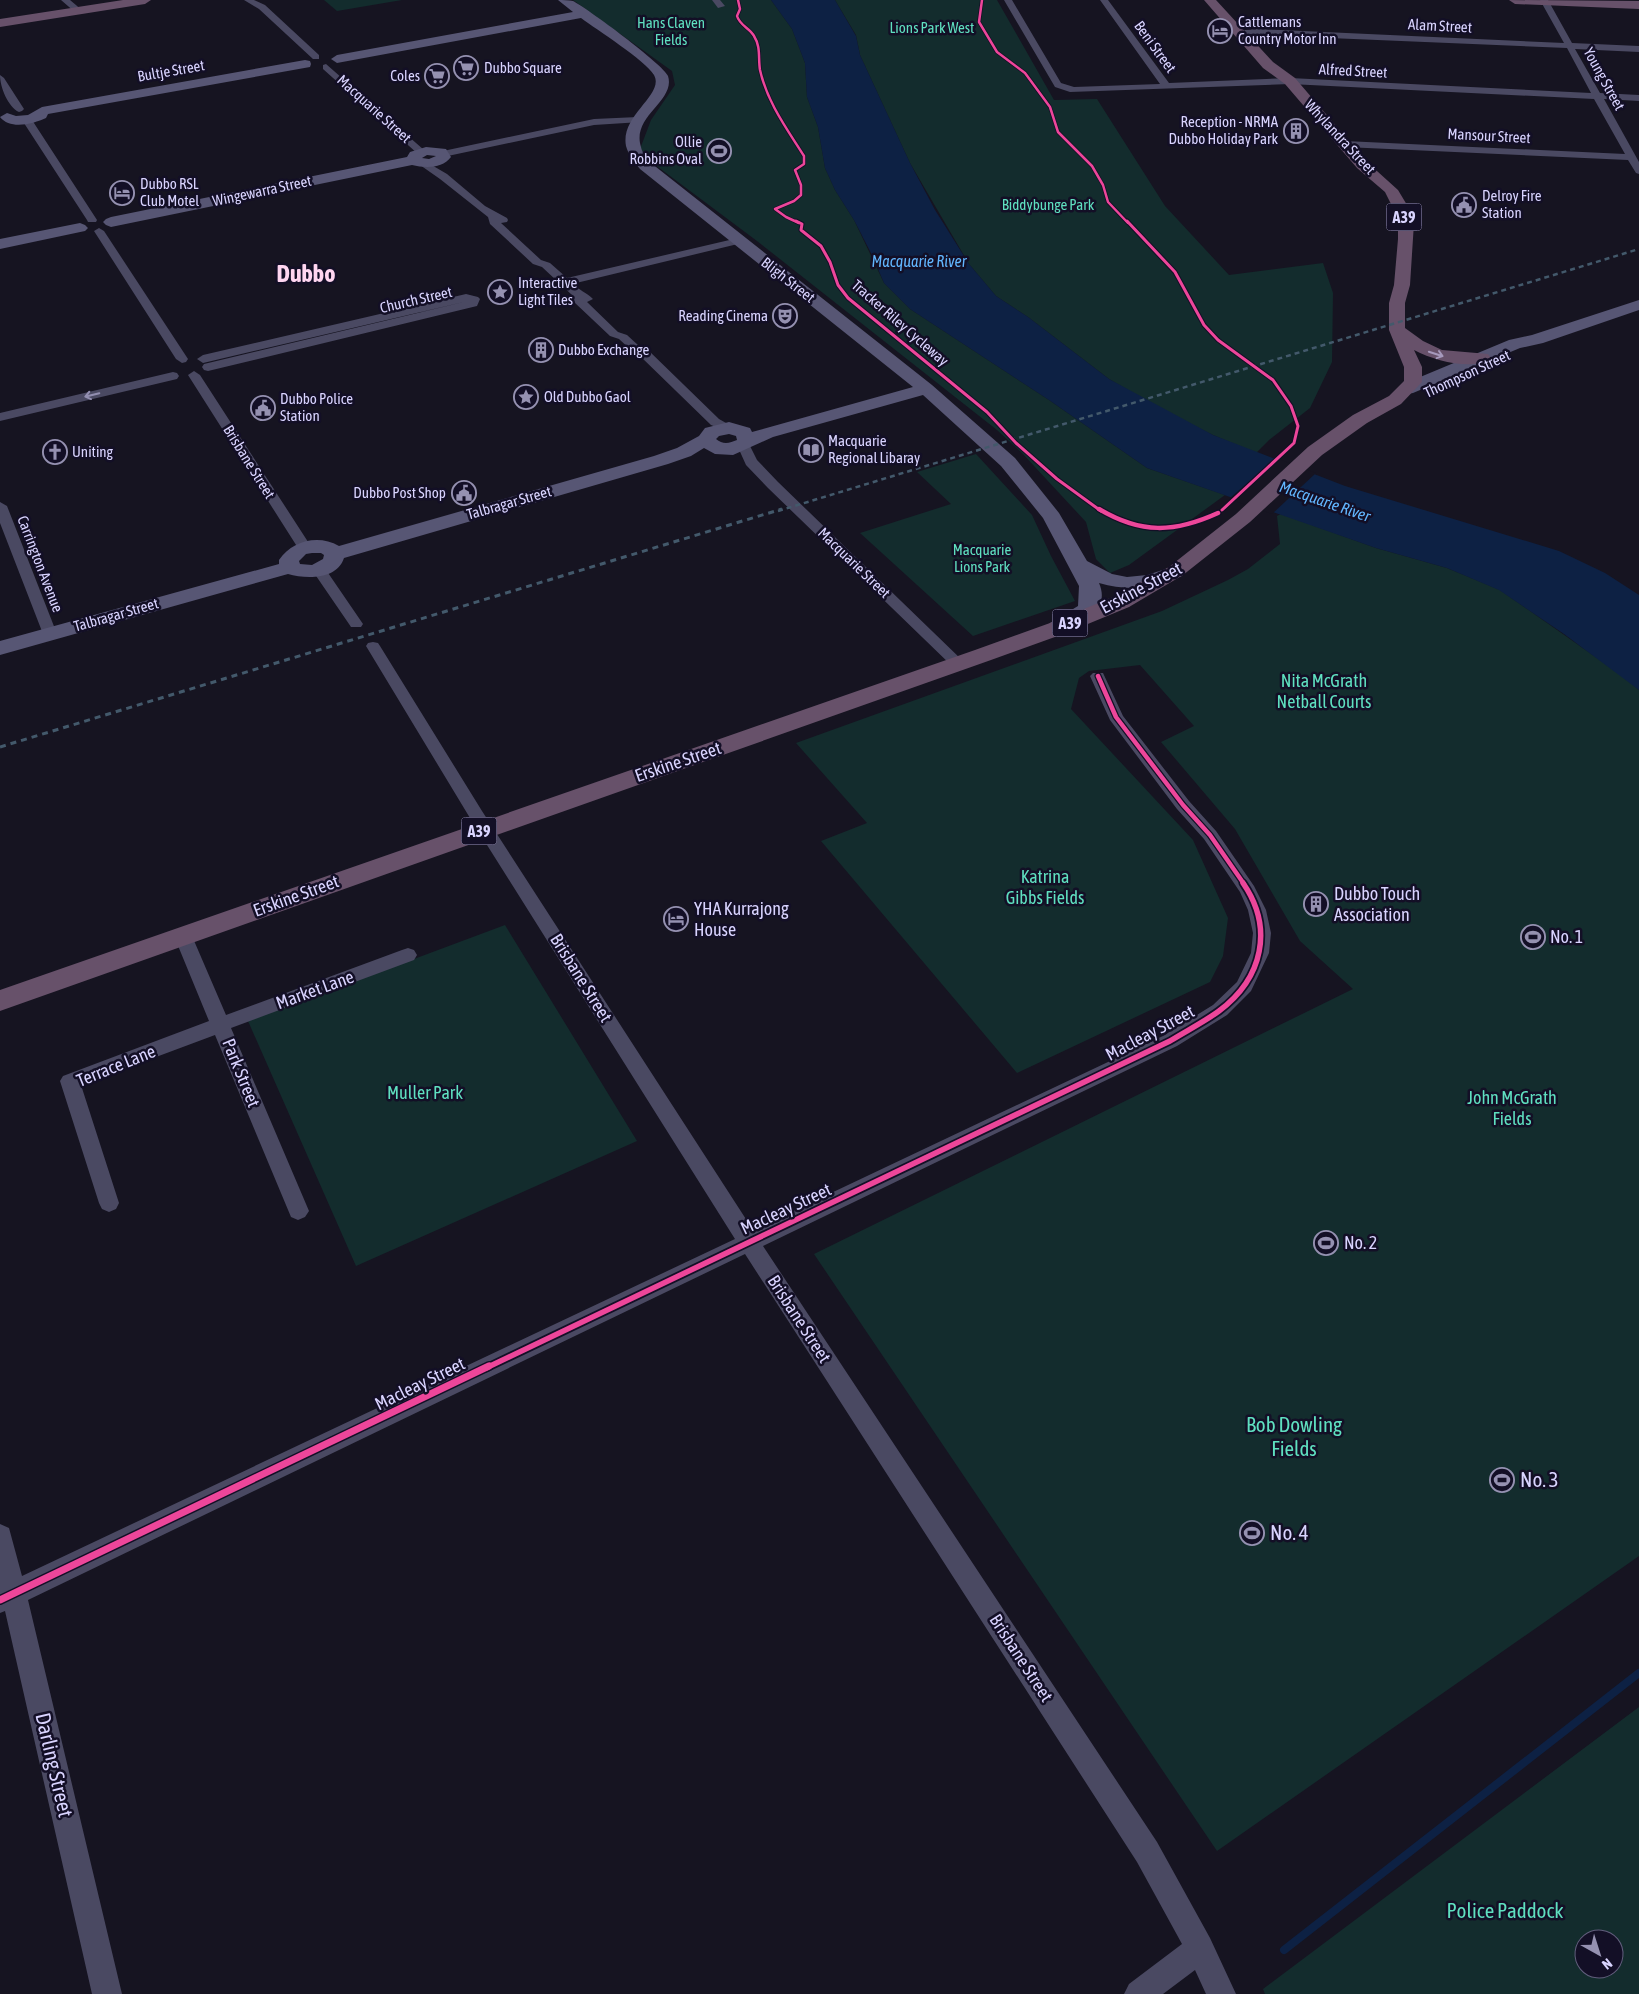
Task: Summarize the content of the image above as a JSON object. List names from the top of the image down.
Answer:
{
  "streets": {
    "highway": ["Whylandra Street", "A39", "Erskine Street"],
    "street": [
      "Alam Street",
      "Beni Street",
      "Bultje Street",
      "Alfred Street",
      "Young Street",
      "Macquarie Street",
      "Mansour Street",
      "Wingewarra Street",
      "Bligh Street",
      "Church Street",
      "Thompson Street",
      "Brisbane Street",
      "Talbragar Street",
      "Carrington Avenue",
      "Market Lane",
      "Macleay Street",
      "Terrace Lane",
      "Park Street",
      "Darling Street"
    ],
    "cycle path": ["Tracker Riley Cycleway"]
  },
  "crossings": [
    ["Alam Street", "Young Street"],
    ["Alam Street", "Whylandra Street"],
    ["Beni Street", "Alfred Street"],
    ["Bultje Street", "Macquarie Street"],
    ["Alfred Street", "Young Street"],
    ["Alfred Street", "Whylandra Street"],
    ["Young Street", "Mansour Street"],
    ["Macquarie Street", "Wingewarra Street"],
    ["Macquarie Street", "Talbragar Street"],
    ["Macquarie Street", "Erskine Street"],
    ["Mansour Street", "Whylandra Street"],
    ["Whylandra Street", "Thompson Street"],
    ["Whylandra Street", "Erskine Street"],
    ["Bligh Street", "Talbragar Street"],
    ["Bligh Street", "Erskine Street"],
    ["Thompson Street", "Erskine Street"],
    ["Brisbane Street", "Erskine Street"],
    ["Brisbane Street", "Macleay Street"],
    ["Talbragar Street", "Carrington Avenue"],
    ["Erskine Street", "Park Street"],
    ["Market Lane", "Terrace Lane"],
    ["Market Lane", "Park Street"],
    ["Macleay Street", "Darling Street"],
    ["Terrace Lane", "Park Street"]
  ],
  "districts": ["Dubbo"],
  "water": ["Macquarie River"],
  "parks": [
    "Hans Claven Fields",
    "Lions Park West",
    "Biddybunge Park",
    "Macquarie Lions Park",
    "Nita McGrath Netball Courts",
    "Katrina Gibbs Fields",
    "Muller Park",
    "John McGrath Fields",
    "Bob Dowling Fields",
    "Police Paddock"
  ],
  "places": {
    "hotel": ["Cattlemans Country Motor Inn", "Dubbo RSL Club Motel", "YHA Kurrajong House"],
    "supermarket": ["Dubbo Square", "Coles"],
    "building": ["Reception - NRMA Dubbo Holiday Park", "Dubbo Exchange", "Dubbo Touch Association"],
    "sports": [
      "Ollie Robbins Oval",
      "No. 1",
      "No. 2",
      "No. 3",
      "No. 4"
    ],
    "public building": ["Delroy Fire Station", "Dubbo Police Station", "Dubbo Post Shop"],
    "place": ["Interactive Light Tiles", "Old Dubbo Gaol"],
    "theatre": ["Reading Cinema"],
    "library": ["Macquarie Regional Libaray"],
    "church": ["Uniting"]
  },
  "north": "bottom right"
}
